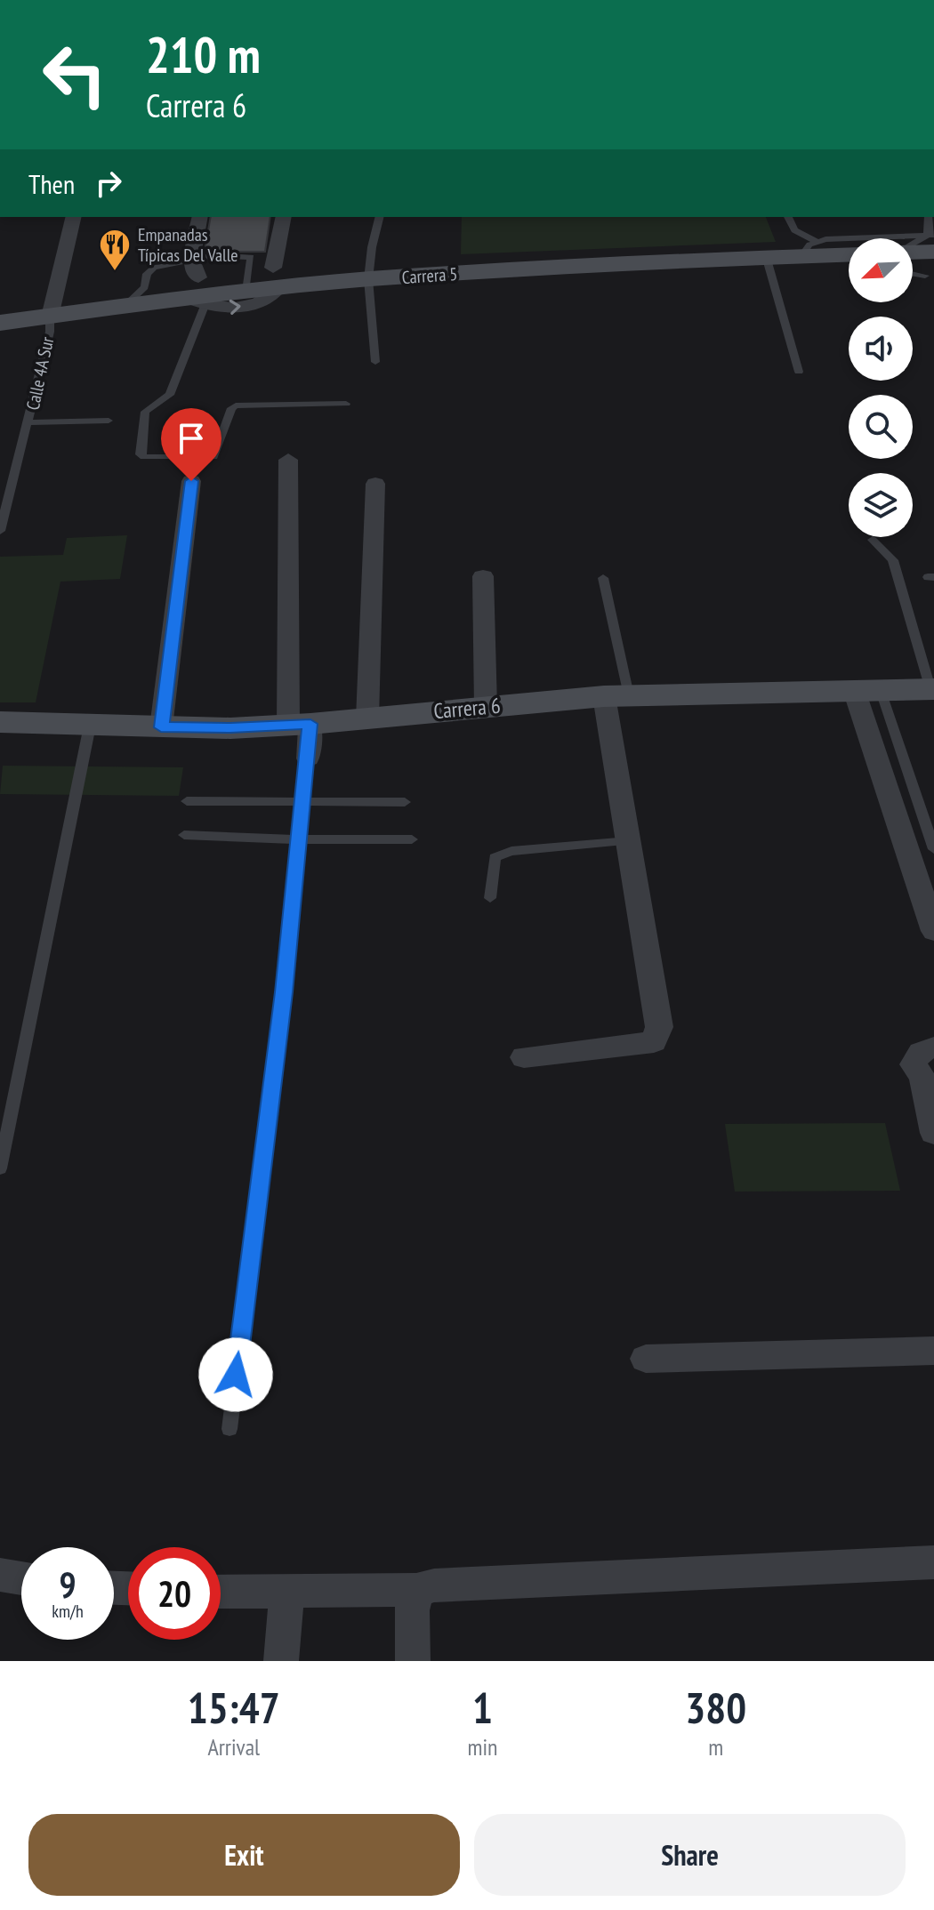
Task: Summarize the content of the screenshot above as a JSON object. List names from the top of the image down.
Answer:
{
  "streets": {
    "main road": ["Carrera 5", "Carrera 6"],
    "street": ["Calle 4A Sur"]
  },
  "crossings": [
    ["Carrera 5", "Calle 4A Sur"]
  ],
  "places": {
    "restaurant": ["Empanadas Típicas Del Valle"]
  },
  "north": "bottom left",
  "page": {
    "turn": ["210 m", "Carrera 6"],
    "then": "Then",
    "speed": "9 km/h",
    "limit": "20",
    "eta": [
      "15:47",
      "Arrival",
      "1",
      "min",
      "380",
      "m"
    ],
    "buttons": ["Exit", "Share"]
  }
}
